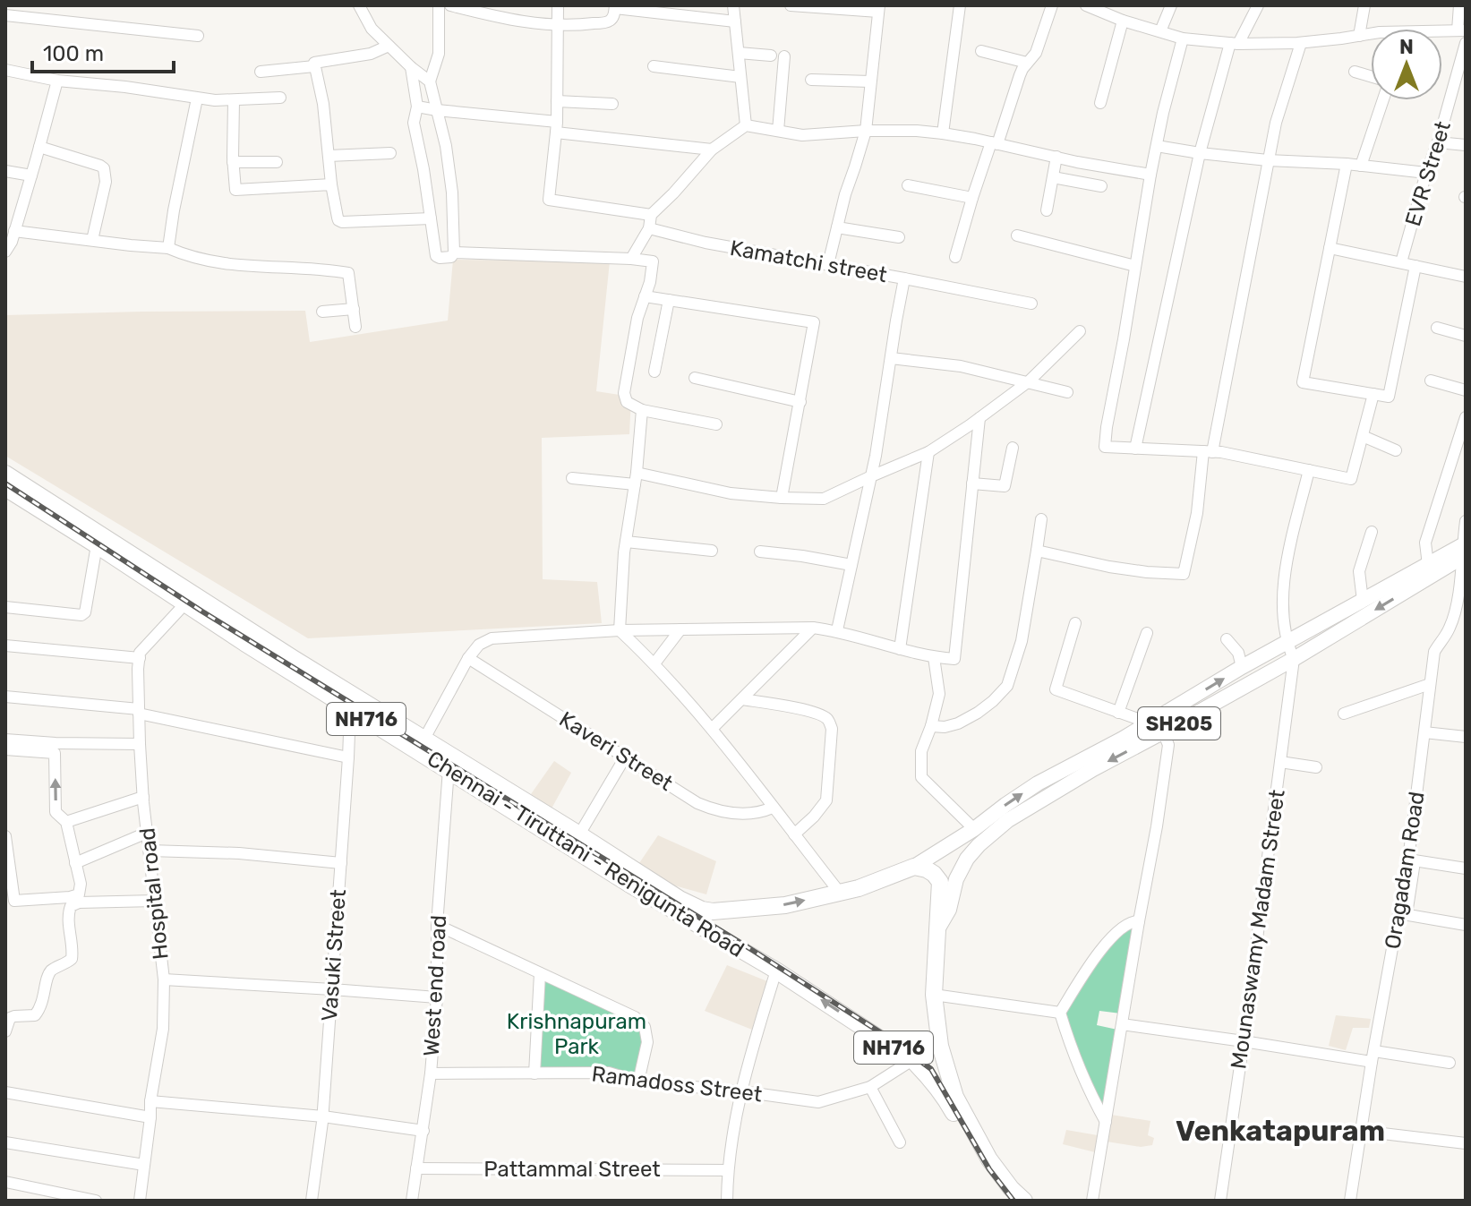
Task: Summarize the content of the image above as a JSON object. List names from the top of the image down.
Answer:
{
  "streets": {
    "highway": ["NH716", "Chennai - Tiruttani - Renigunta Road"],
    "main road": ["SH205"],
    "street": [
      "EVR Street",
      "Kamatchi street",
      "Kaveri Street",
      "Oragadam Road",
      "Hospital road",
      "Mounaswamy Madam Street",
      "Vasuki Street",
      "West end road",
      "Ramadoss Street",
      "Pattammal Street"
    ]
  },
  "crossings": [
    ["NH716", "SH205"],
    ["NH716", "Chennai - Tiruttani - Renigunta Road"],
    ["SH205", "Oragadam Road"],
    ["SH205", "Mounaswamy Madam Street"],
    ["Chennai - Tiruttani - Renigunta Road", "Vasuki Street"],
    ["Chennai - Tiruttani - Renigunta Road", "West end road"],
    ["Chennai - Tiruttani - Renigunta Road", "Ramadoss Street"],
    ["West end road", "Ramadoss Street"],
    ["West end road", "Pattammal Street"]
  ],
  "districts": ["Venkatapuram"],
  "parks": ["Krishnapuram Park"],
  "scale_bar": "100 m",
  "north": "top"
}
